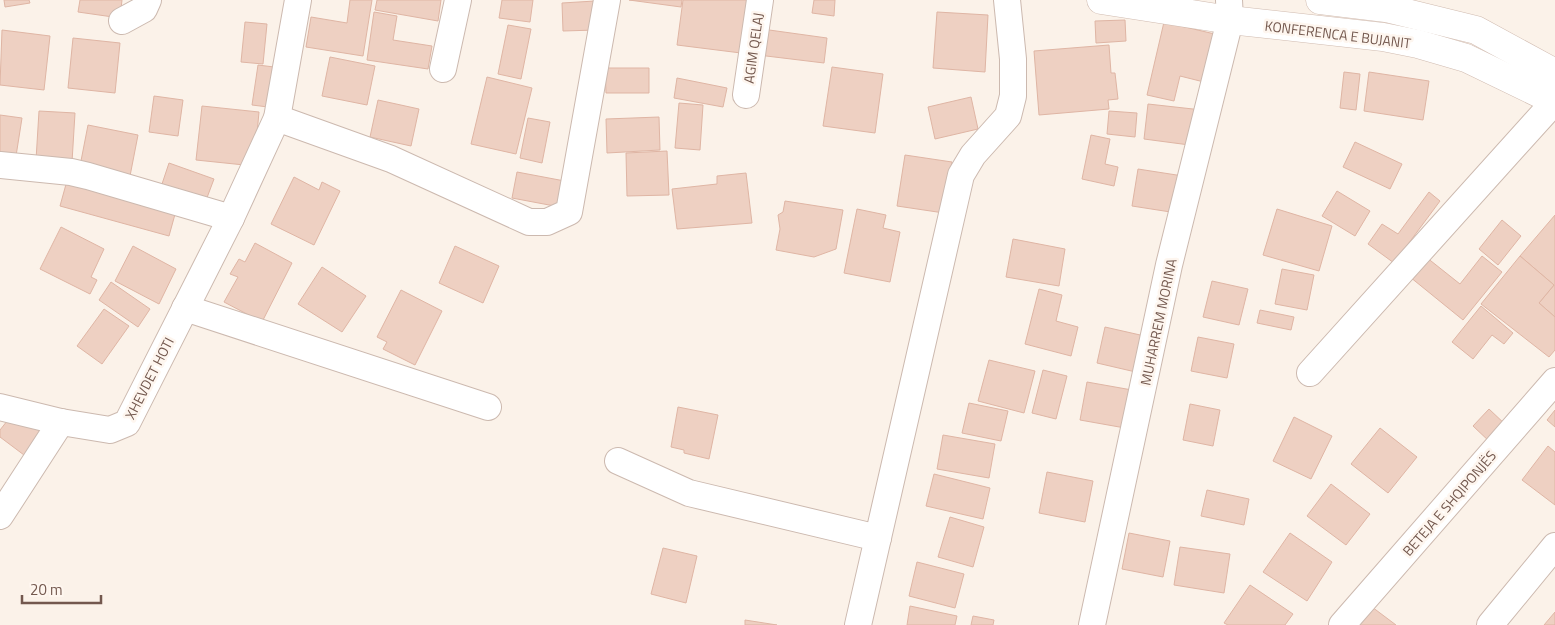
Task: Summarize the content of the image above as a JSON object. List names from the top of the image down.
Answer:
{
  "streets": {
    "main road": ["KONFERENCA E BUJANIT"],
    "street": [
      "AGIM QELAJ",
      "MUHARREM MORINA",
      "XHEVDET HOTI",
      "BETEJA E SHQIPONJËS"
    ]
  },
  "crossings": [
    ["KONFERENCA E BUJANIT", "MUHARREM MORINA"]
  ],
  "scale_bar": "20 m"
}
